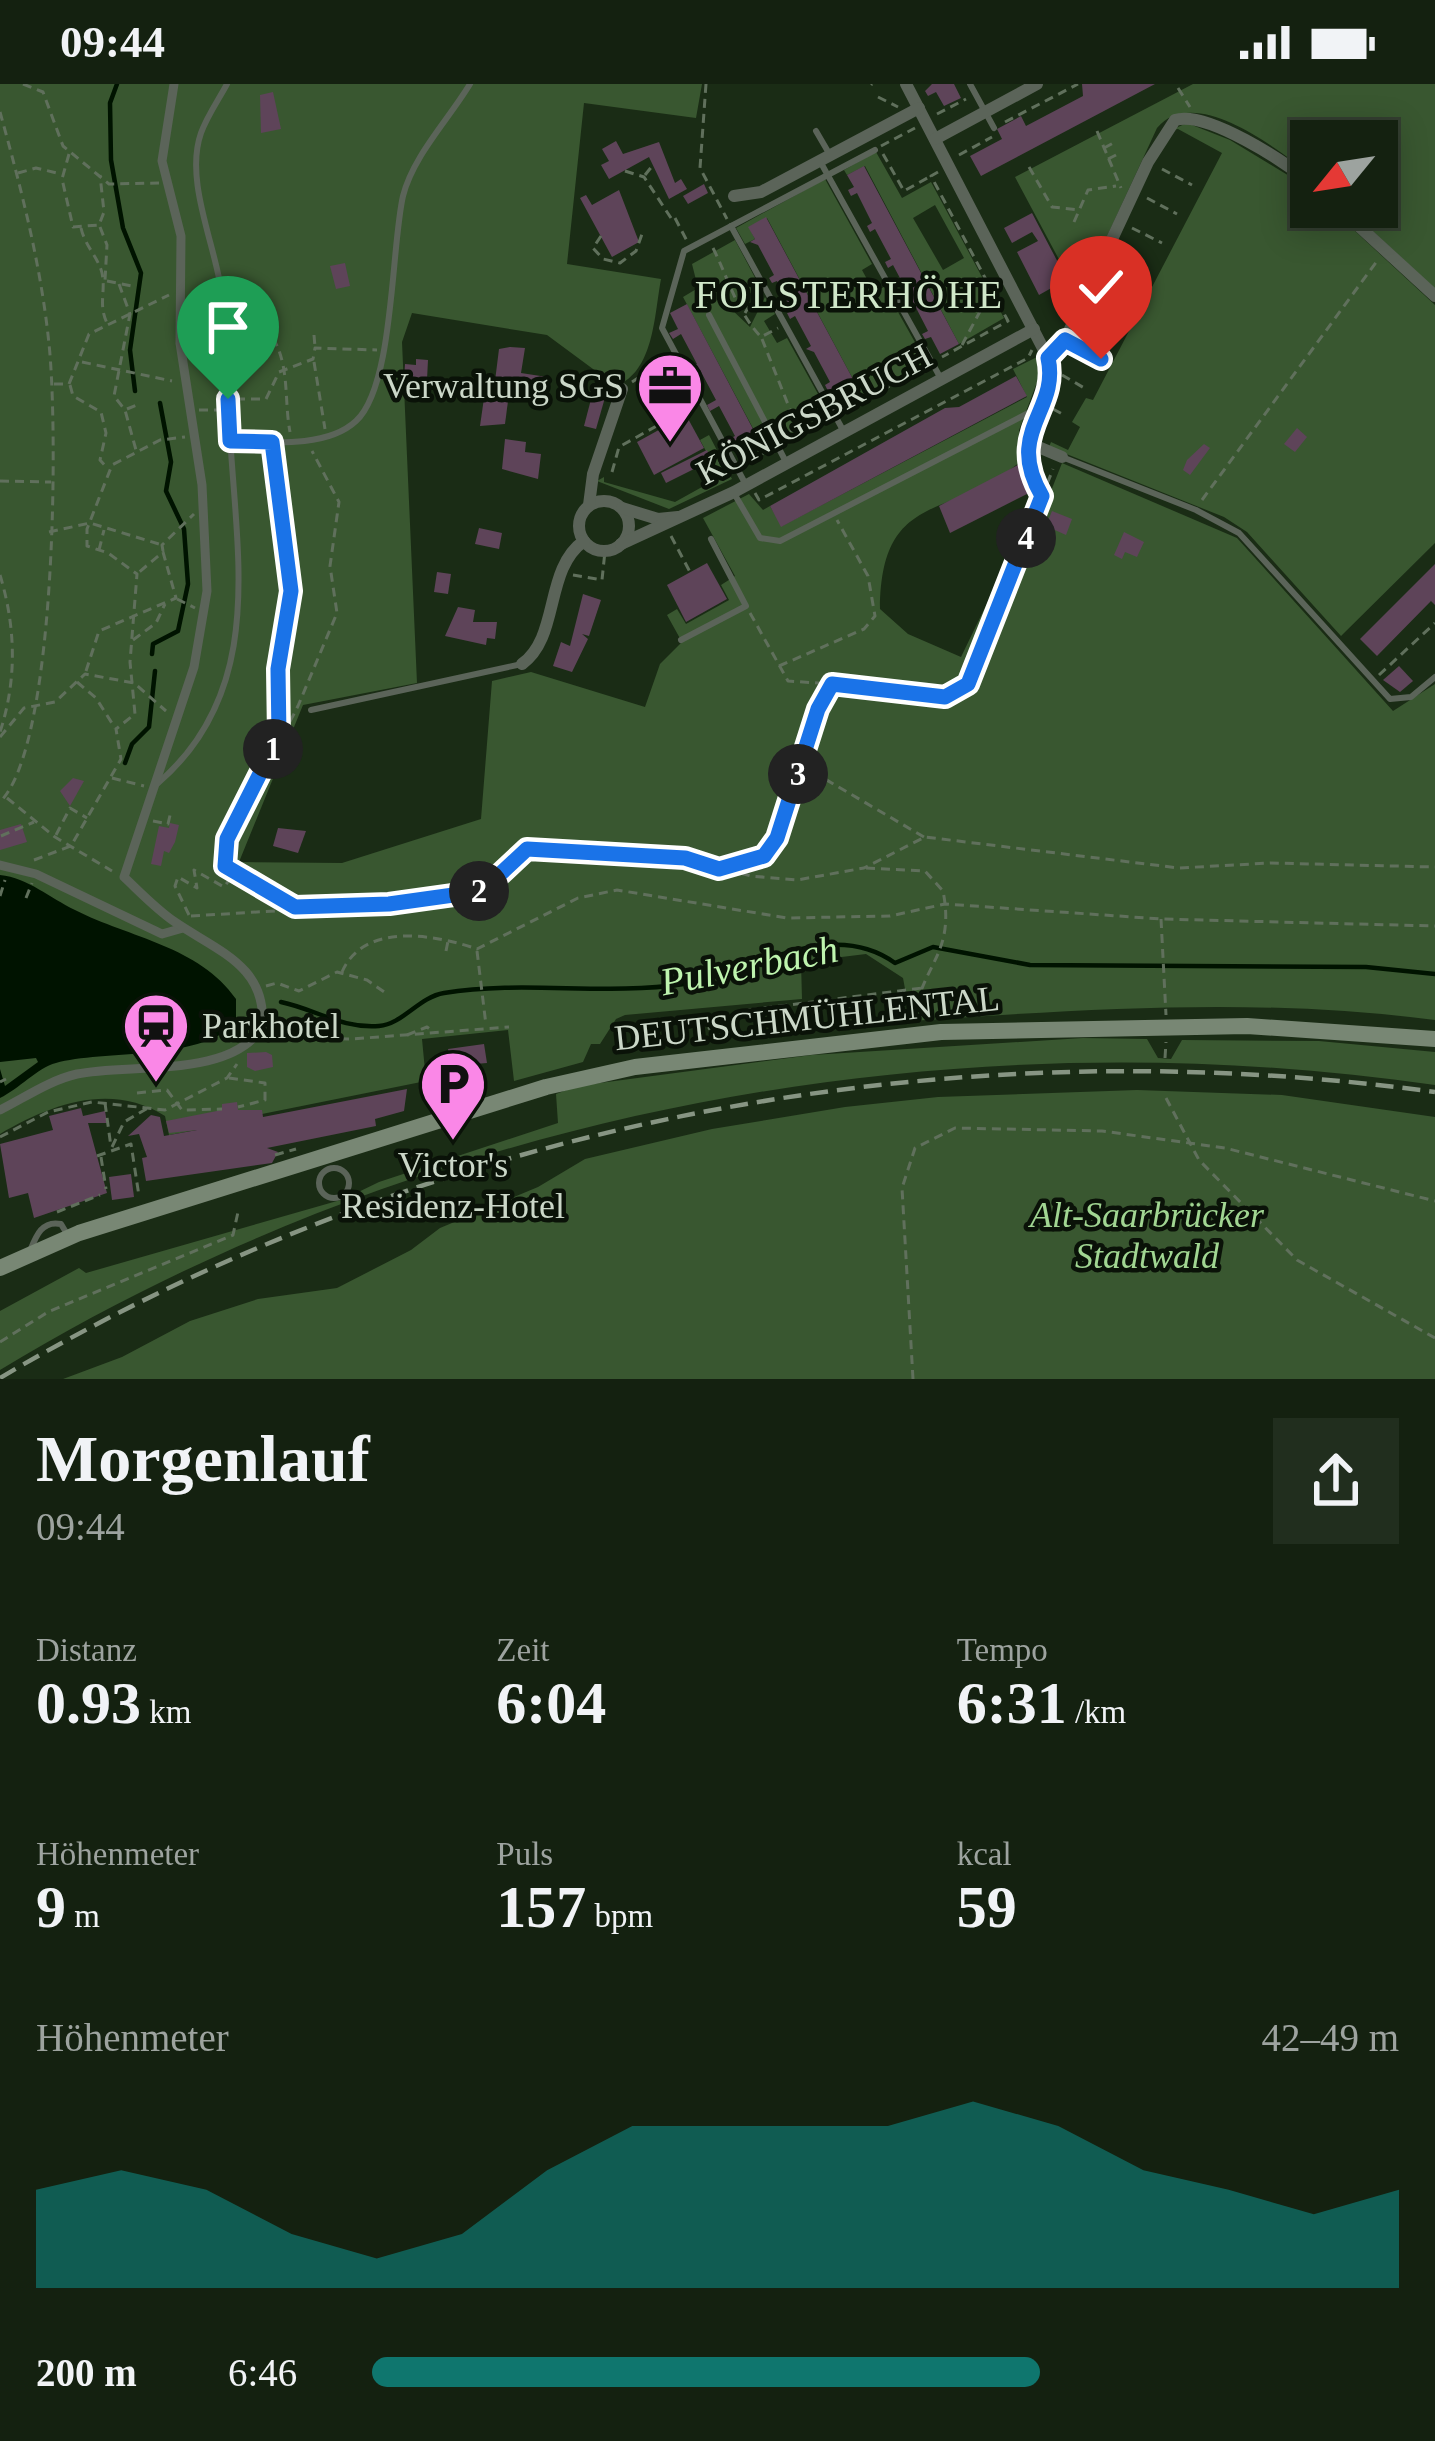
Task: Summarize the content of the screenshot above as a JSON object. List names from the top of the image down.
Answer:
{
  "streets": {
    "main road": ["DEUTSCHMÜHLENTAL"],
    "street": ["KÖNIGSBRUCH"]
  },
  "districts": ["FOLSTERHÖHE"],
  "water": ["Pulverbach"],
  "parks": ["Alt-Saarbrücker Stadtwald"],
  "places": {
    "office": ["Verwaltung SGS"],
    "station": ["Parkhotel"],
    "parking": ["Victor's Residenz-Hotel"]
  },
  "north": "bottom left",
  "page": {
    "status": "09:44",
    "pins": [
      "4",
      "1",
      "3",
      "2"
    ],
    "heading": ["Morgenlauf", "09:44"],
    "stats": [
      ["Distanz", "0.93 km"],
      ["Zeit", "6:04"],
      ["Tempo", "6:31 /km"],
      ["Höhenmeter", "9 m"],
      ["Puls", "157 bpm"],
      ["kcal", "59"]
    ],
    "chart": ["Höhenmeter", "42–49 m"],
    "list": [
      {
        "name": "200 m",
        "note": "6:46"
      }
    ]
  }
}
